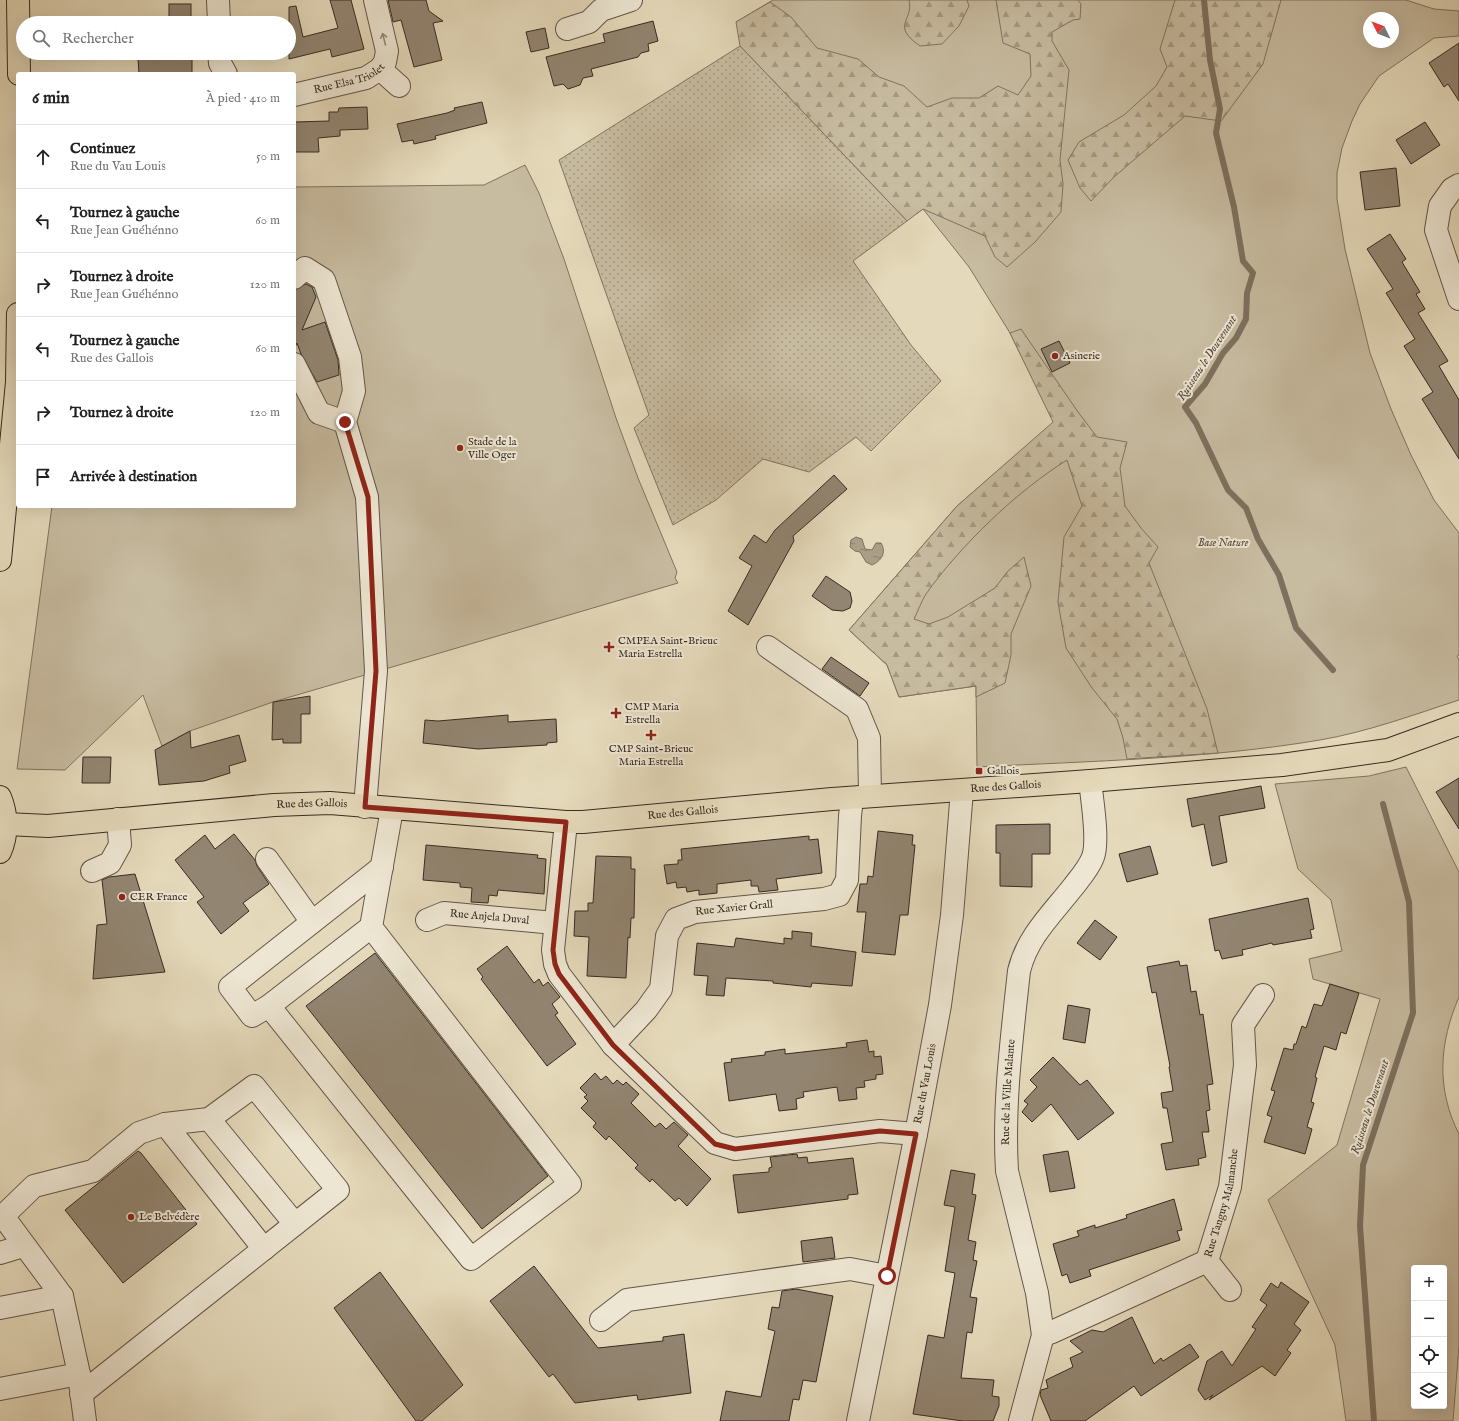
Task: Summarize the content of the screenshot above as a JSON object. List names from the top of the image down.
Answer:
{
  "streets": {
    "main road": ["Rue des Gallois"],
    "street": [
      "Rue Elsa Triolet",
      "Rue Xavier Grall",
      "Rue Anjela Duval",
      "Rue du Vau Louis",
      "Rue de la Ville Malante",
      "Rue Tanguy Malmanche"
    ]
  },
  "crossings": [
    ["Rue des Gallois", "Rue Xavier Grall"],
    ["Rue des Gallois", "Rue du Vau Louis"],
    ["Rue des Gallois", "Rue de la Ville Malante"],
    ["Rue de la Ville Malante", "Rue Tanguy Malmanche"]
  ],
  "one_way": ["Rue Elsa Triolet"],
  "water": ["Ruisseau le Douvenant"],
  "parks": ["Base Nature"],
  "places": {
    "other": [
      "Asinerie",
      "Stade de la Ville Oger",
      "CER France",
      "Le Belvédère"
    ],
    "health": ["CMPEA Saint-Brieuc Maria Estrella", "CMP Maria Estrella", "CMP Saint-Brieuc Maria Estrella"],
    "transit": ["Gallois"]
  },
  "north": "top left",
  "page": {
    "search": "Rechercher",
    "heading": ["6 min", "À pied · 410 m"],
    "list": [
      ["Continuez", "Rue du Vau Louis", "50 m"],
      ["Tournez à gauche", "Rue Jean Guéhénno", "60 m"],
      ["Tournez à droite", "Rue Jean Guéhénno", "120 m"],
      ["Tournez à gauche", "Rue des Gallois", "60 m"],
      ["Tournez à droite", "120 m"],
      "Arrivée à destination"
    ],
    "map_buttons": ["+", "−"]
  }
}
